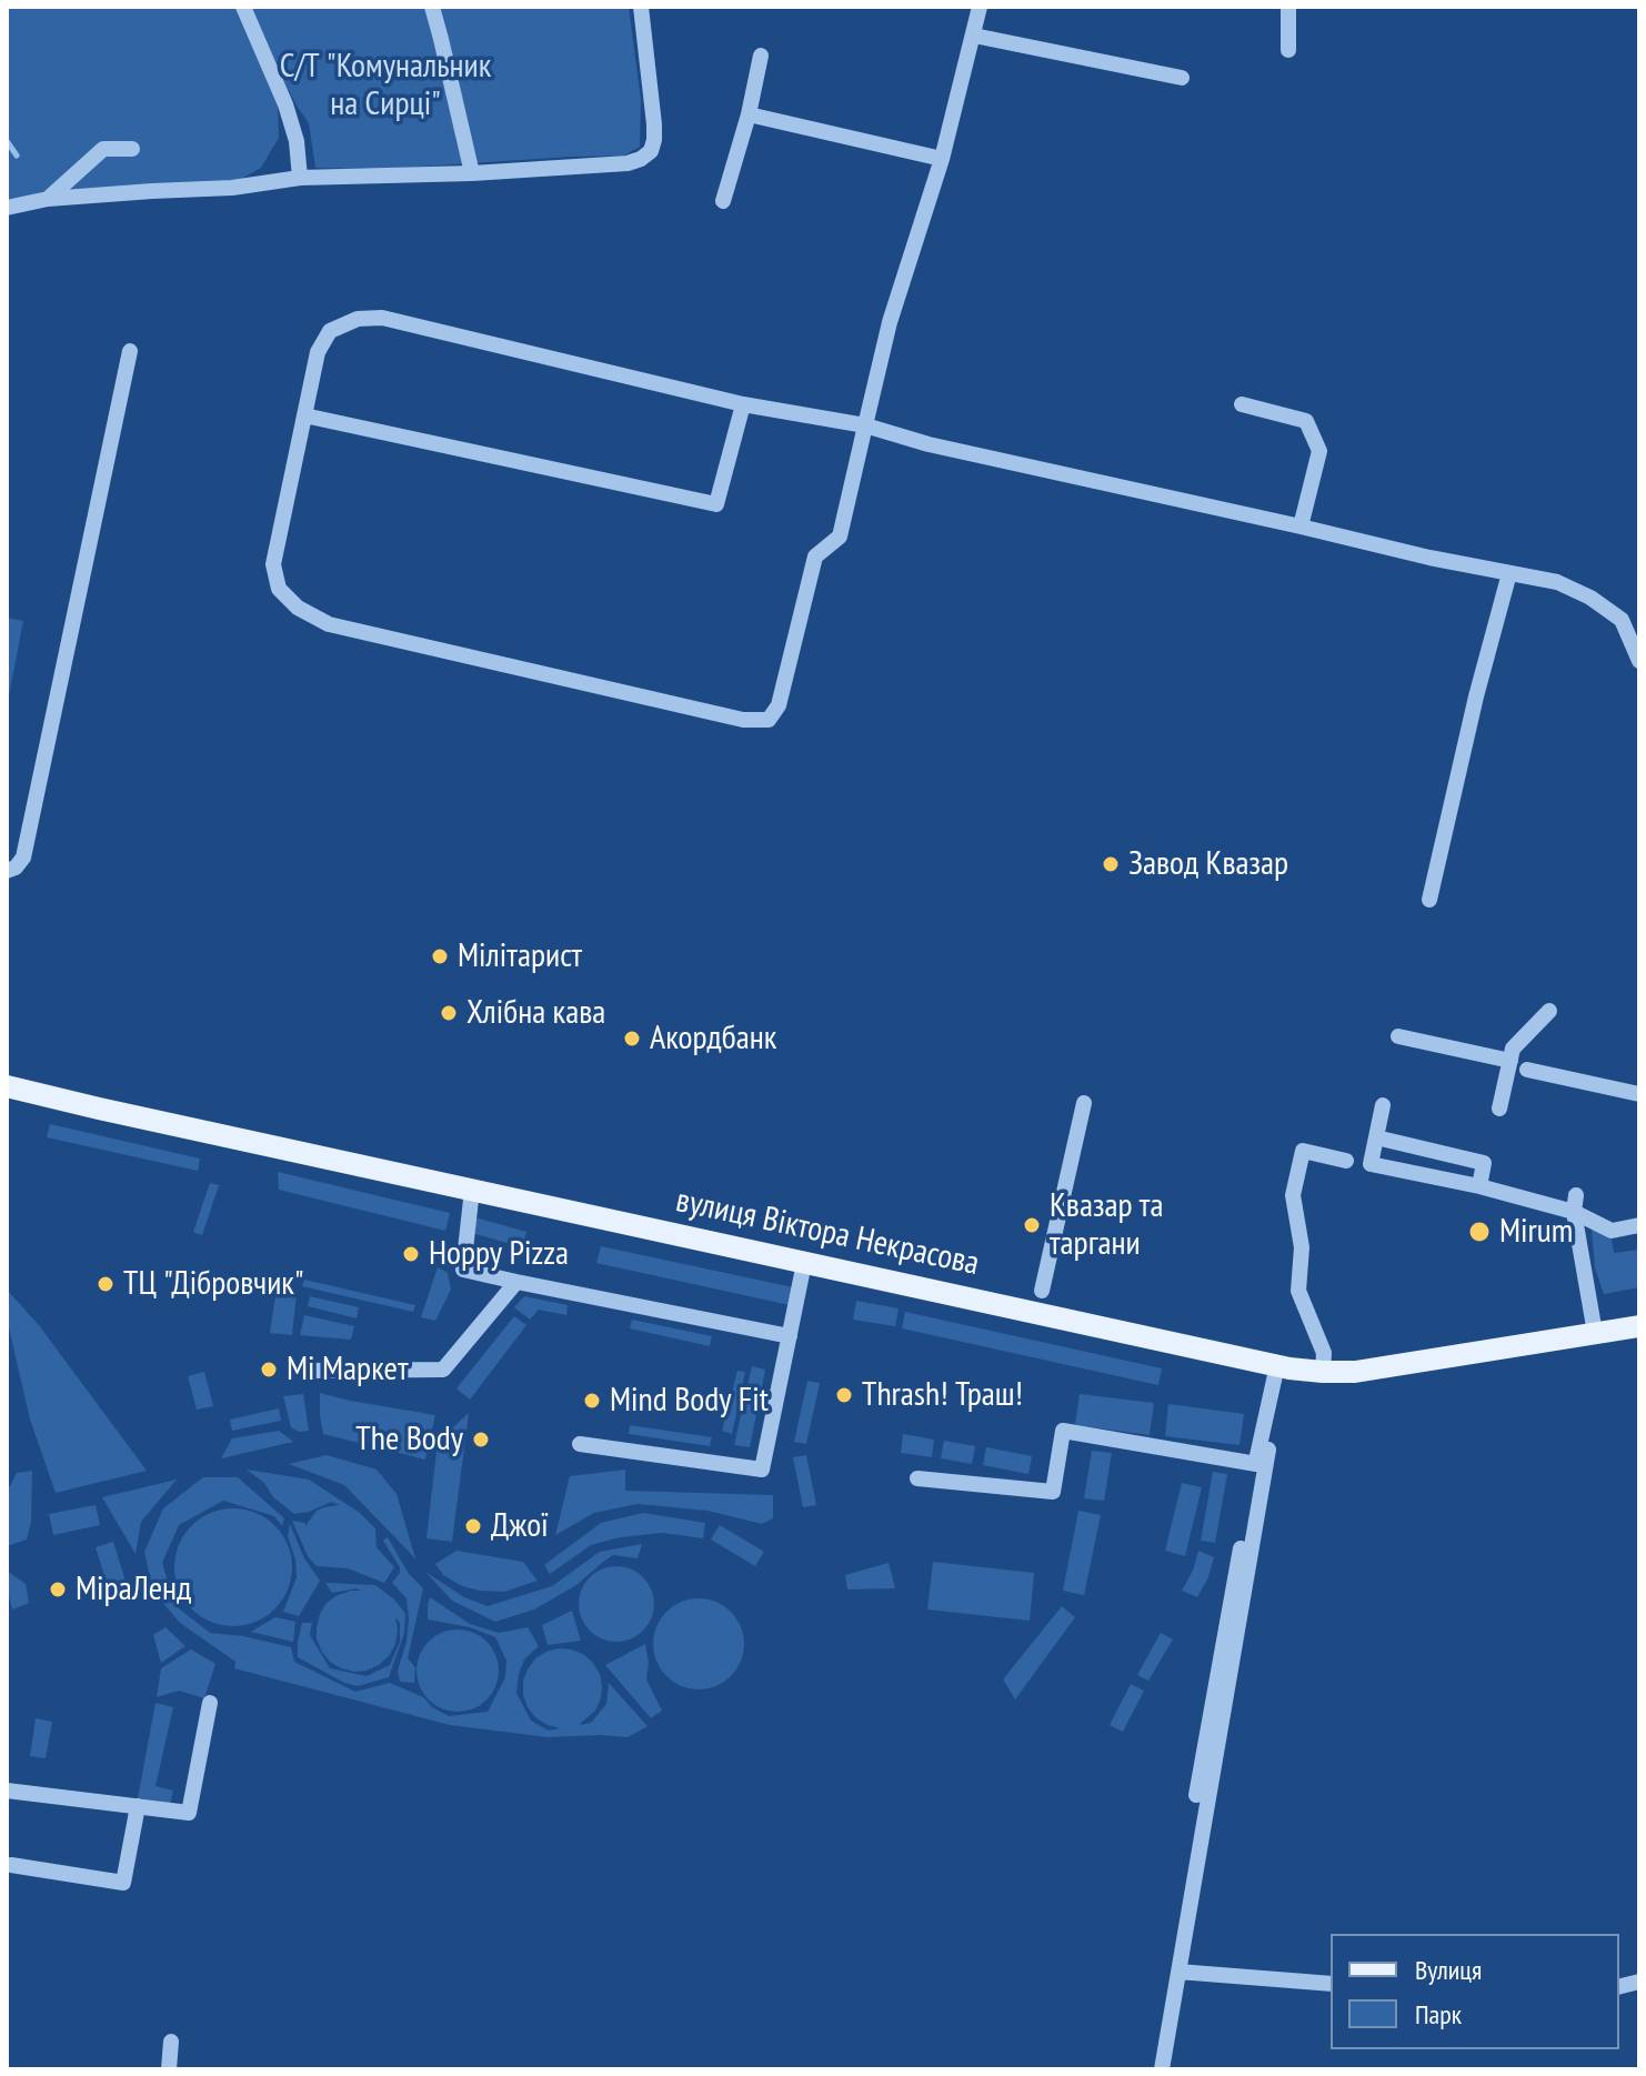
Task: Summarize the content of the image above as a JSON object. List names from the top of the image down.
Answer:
{
  "streets": {
    "main road": ["вулиця Віктора Некрасова"]
  },
  "parks": ["С/Т \"Комунальник на Сирці\""],
  "places": [
    "Завод Квазар",
    "Мілітарист",
    "Хлібна кава",
    "Акордбанк",
    "Квазар та таргани",
    "Mirum",
    "Hoppy Pizza",
    "ТЦ \"Дібровчик\"",
    "Мі Маркет",
    "Thrash! Траш!",
    "Mind Body Fit",
    "The Body",
    "Джої",
    "МіраЛенд"
  ],
  "legend": ["Вулиця", "Парк"]
}
